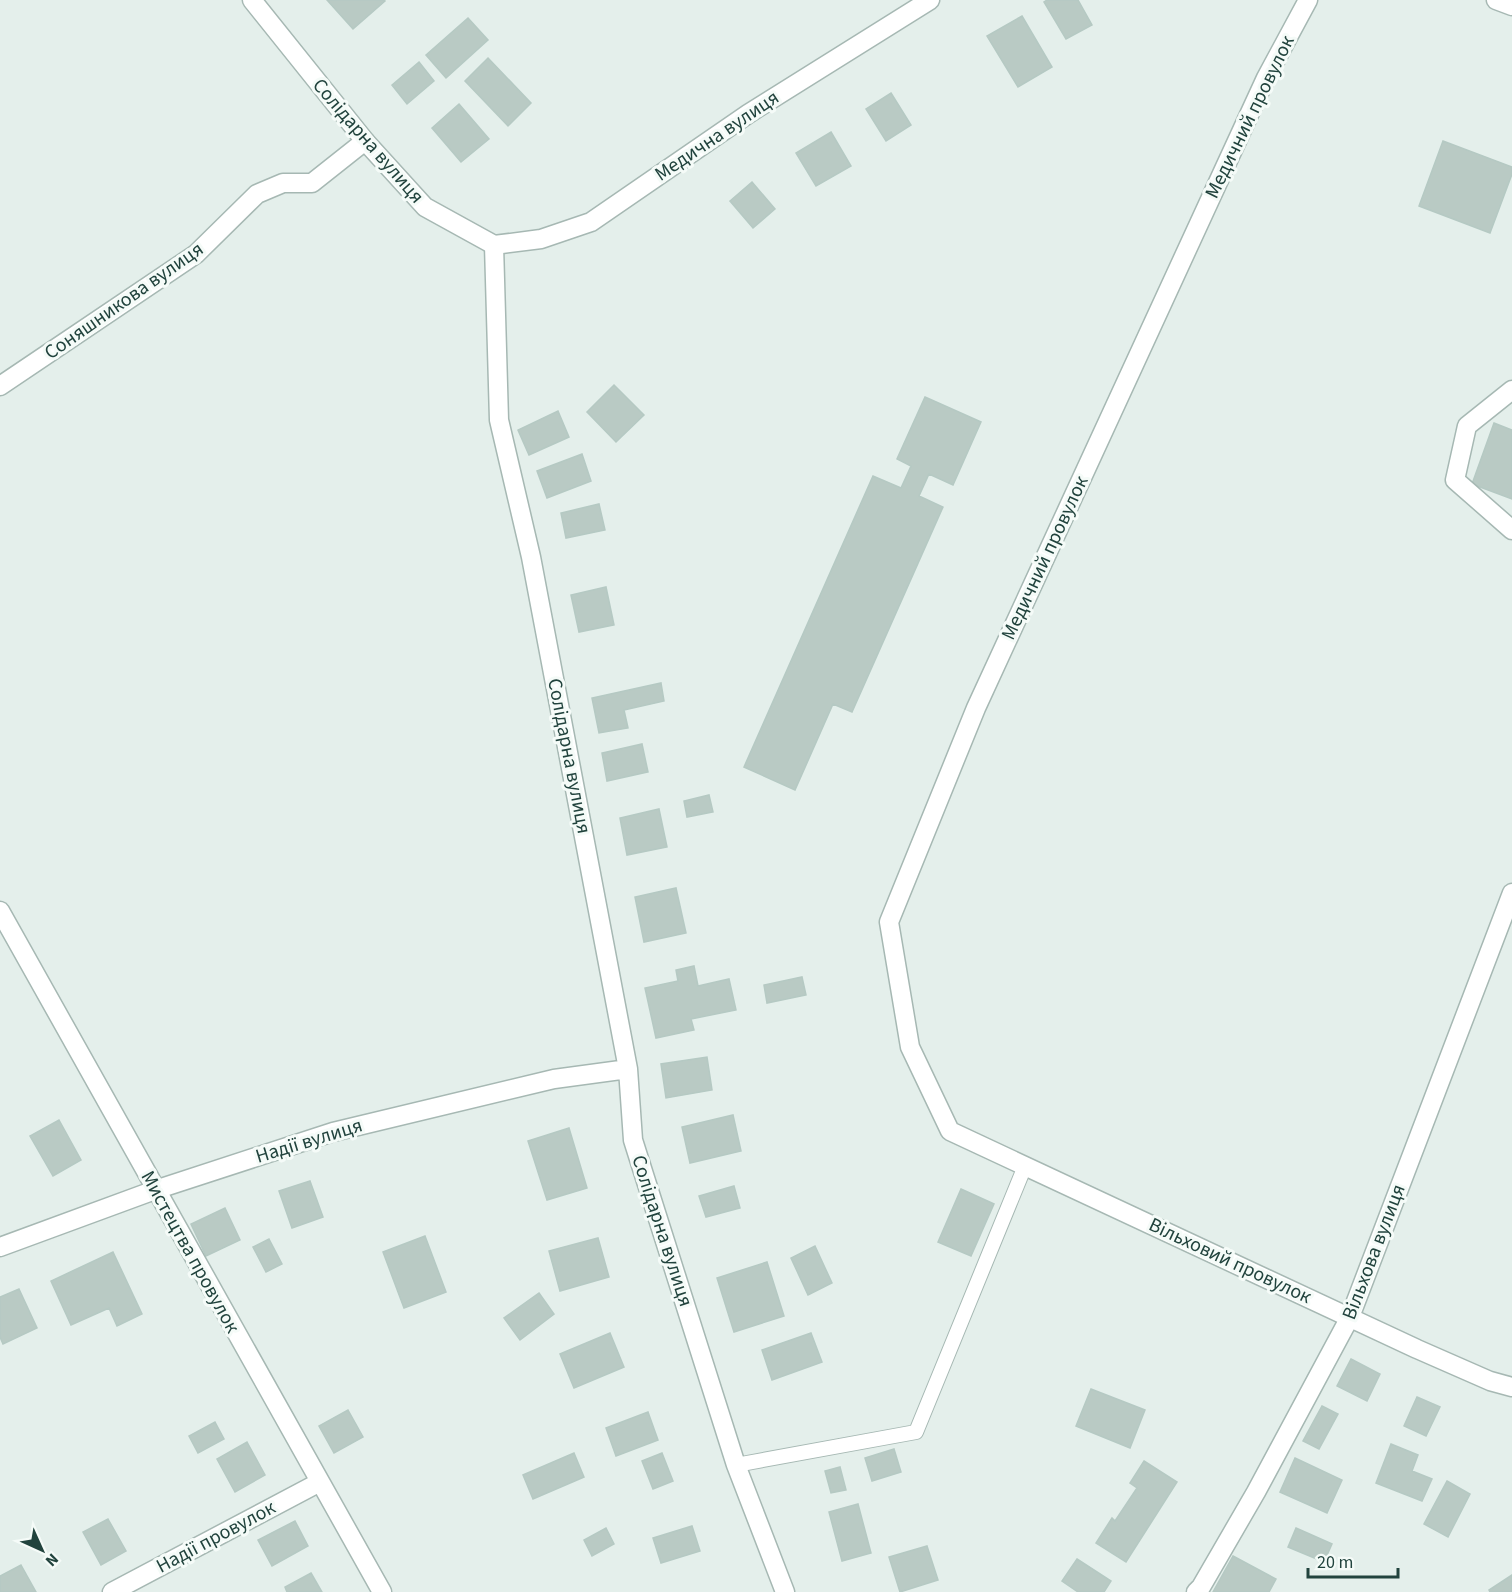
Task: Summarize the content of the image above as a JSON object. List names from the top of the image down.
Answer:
{
  "streets": {
    "street": [
      "Медичний провулок",
      "Медична вулиця",
      "Солідарна вулиця",
      "Соняшникова вулиця",
      "Надії вулиця",
      "Мистецтва провулок",
      "Вільхова вулиця",
      "Вільховий провулок",
      "Надії провулок"
    ]
  },
  "crossings": [
    ["Медичний провулок", "Вільховий провулок"],
    ["Медична вулиця", "Солідарна вулиця"],
    ["Солідарна вулиця", "Соняшникова вулиця"],
    ["Солідарна вулиця", "Надії вулиця"],
    ["Надії вулиця", "Мистецтва провулок"],
    ["Мистецтва провулок", "Надії провулок"],
    ["Вільхова вулиця", "Вільховий провулок"]
  ],
  "scale_bar": "20 m",
  "north": "bottom right"
}
